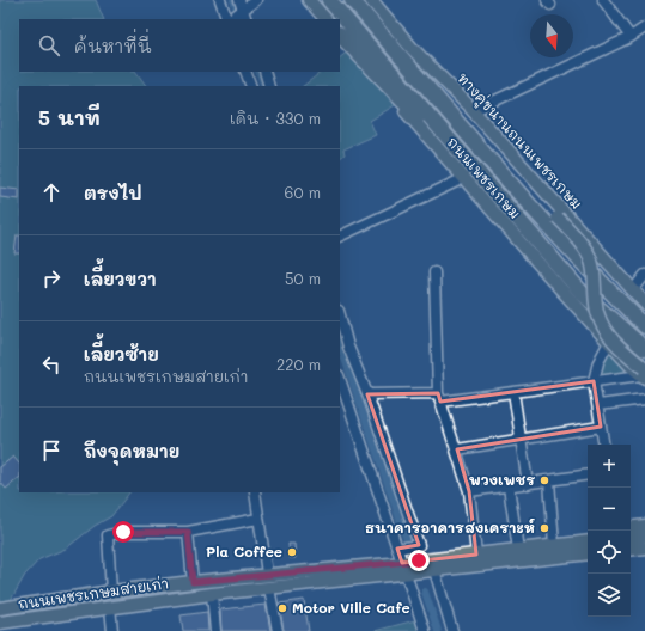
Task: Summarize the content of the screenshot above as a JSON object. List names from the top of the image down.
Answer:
{
  "streets": {
    "highway": ["ถนนเพชรเกษม"],
    "main road": ["ทางคู่ขนานถนนเพชรเกษม", "ถนนเพชรเกษมสายเก่า"]
  },
  "places": [
    "พวงเพชร",
    "ธนาคารอาคารสงเคราะห์",
    "Pla Coffee",
    "Motor Ville Cafe"
  ],
  "north": "bottom",
  "page": {
    "search": "ค้นหาที่นี่",
    "heading": ["5 นาที", "เดิน · 330 m"],
    "list": [
      ["ตรงไป", "60 m"],
      ["เลี้ยวขวา", "50 m"],
      ["เลี้ยวซ้าย", "ถนนเพชรเกษมสายเก่า", "220 m"],
      "ถึงจุดหมาย"
    ],
    "map_buttons": ["+", "−"]
  }
}
